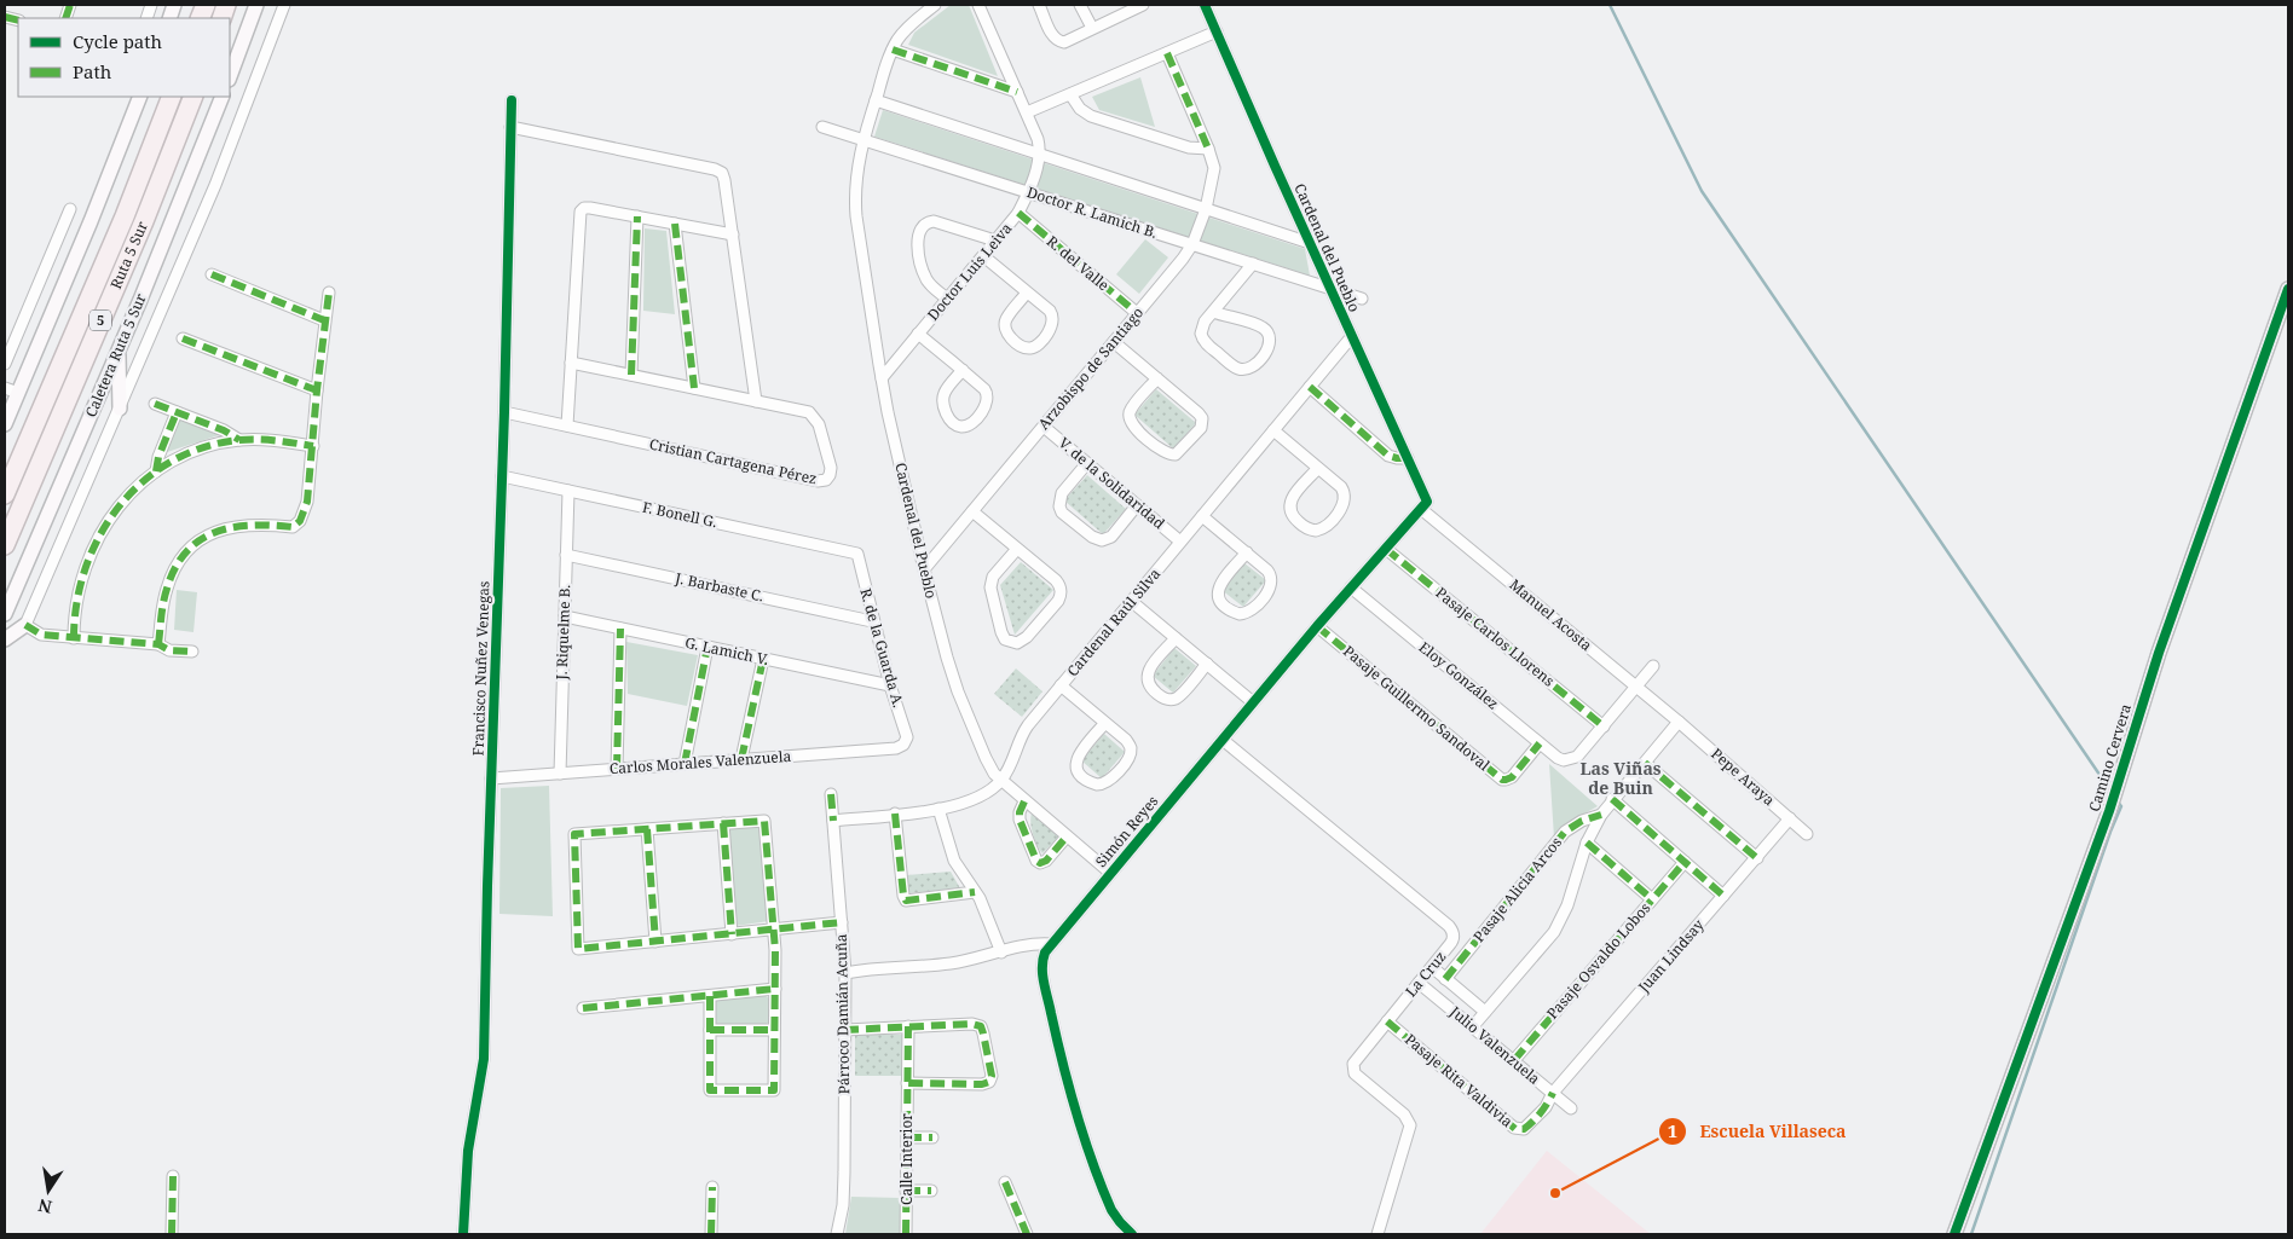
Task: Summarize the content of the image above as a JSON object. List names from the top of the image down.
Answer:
{
  "streets": {
    "highway": ["Ruta 5 Sur", "5"],
    "street": [
      "Doctor R. Lamich B.",
      "Cardenal del Pueblo",
      "R. del Valle",
      "Doctor Luis Leiva",
      "Caletera Ruta 5 Sur",
      "Arzobispo de Santiago",
      "Cristian Cartagena Pérez",
      "V. de la Solidaridad",
      "F. Bonell G.",
      "J. Barbaste C.",
      "Manuel Acosta",
      "Cardenal Raúl Silva",
      "J. Riquelme B.",
      "Pasaje Carlos Llorens",
      "R. de la Guarda A.",
      "G. Lamich V.",
      "Francisco Nuñez Venegas",
      "Eloy González",
      "Pasaje Guillermo Sandoval",
      "Camino Cervera",
      "Carlos Morales Valenzuela",
      "Pepe Araya",
      "Simón Reyes",
      "Pasaje Alicia Arcos",
      "Juan Lindsay",
      "Pasaje Osvaldo Lobos",
      "La Cruz",
      "Párroco Damián Acuña",
      "Julio Valenzuela",
      "Pasaje Rita Valdivia",
      "Calle Interior"
    ]
  },
  "crossings": [
    ["Doctor R. Lamich B.", "Cardenal del Pueblo"],
    ["Doctor R. Lamich B.", "Doctor Luis Leiva"],
    ["Doctor R. Lamich B.", "Arzobispo de Santiago"],
    ["Cardenal del Pueblo", "Doctor Luis Leiva"],
    ["Cardenal del Pueblo", "Arzobispo de Santiago"],
    ["Cardenal del Pueblo", "Manuel Acosta"],
    ["Cardenal del Pueblo", "Cardenal Raúl Silva"],
    ["Cardenal del Pueblo", "Simón Reyes"],
    ["R. del Valle", "Doctor Luis Leiva"],
    ["R. del Valle", "Arzobispo de Santiago"],
    ["Arzobispo de Santiago", "V. de la Solidaridad"],
    ["Cristian Cartagena Pérez", "Francisco Nuñez Venegas"],
    ["V. de la Solidaridad", "Cardenal Raúl Silva"],
    ["F. Bonell G.", "J. Riquelme B."],
    ["F. Bonell G.", "R. de la Guarda A."],
    ["F. Bonell G.", "Francisco Nuñez Venegas"],
    ["J. Barbaste C.", "J. Riquelme B."],
    ["J. Barbaste C.", "R. de la Guarda A."],
    ["Manuel Acosta", "Pepe Araya"],
    ["Manuel Acosta", "Simón Reyes"],
    ["Cardenal Raúl Silva", "Párroco Damián Acuña"],
    ["J. Riquelme B.", "G. Lamich V."],
    ["J. Riquelme B.", "Carlos Morales Valenzuela"],
    ["Pasaje Carlos Llorens", "Eloy González"],
    ["Pasaje Carlos Llorens", "Simón Reyes"],
    ["R. de la Guarda A.", "G. Lamich V."],
    ["R. de la Guarda A.", "Carlos Morales Valenzuela"],
    ["Francisco Nuñez Venegas", "Carlos Morales Valenzuela"],
    ["Eloy González", "Pasaje Guillermo Sandoval"],
    ["Eloy González", "Simón Reyes"],
    ["Pasaje Guillermo Sandoval", "Simón Reyes"],
    ["Pepe Araya", "Juan Lindsay"],
    ["Simón Reyes", "La Cruz"],
    ["Pasaje Alicia Arcos", "Julio Valenzuela"],
    ["Juan Lindsay", "Julio Valenzuela"],
    ["Juan Lindsay", "Pasaje Rita Valdivia"],
    ["Pasaje Osvaldo Lobos", "Julio Valenzuela"],
    ["La Cruz", "Julio Valenzuela"],
    ["La Cruz", "Pasaje Rita Valdivia"],
    ["Julio Valenzuela", "Pasaje Rita Valdivia"]
  ],
  "districts": ["Las Viñas de Buin"],
  "places": ["Escuela Villaseca"],
  "legend": ["Cycle path", "Path"],
  "north": "bottom"
}
